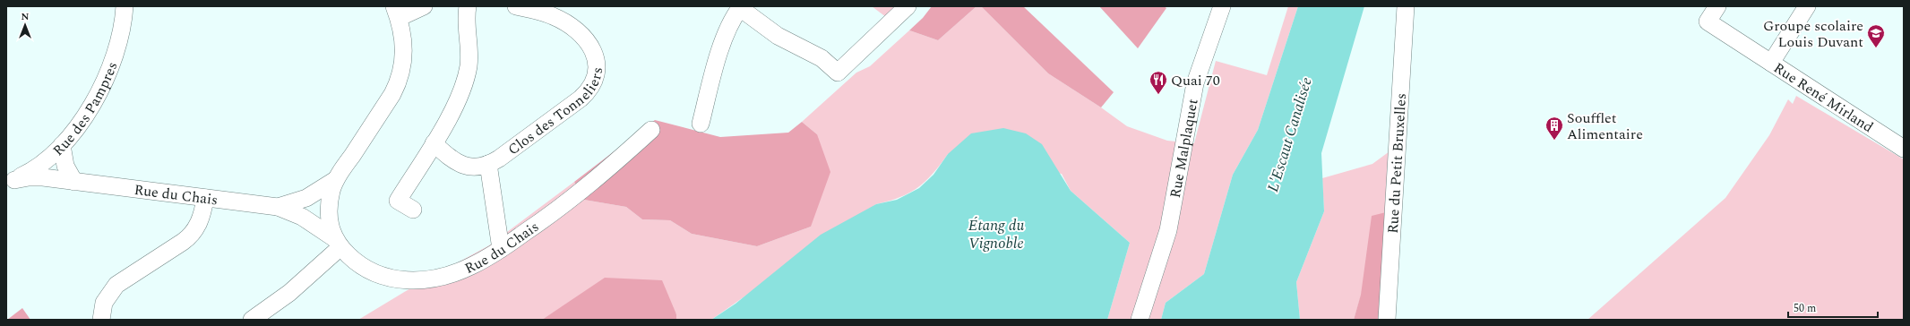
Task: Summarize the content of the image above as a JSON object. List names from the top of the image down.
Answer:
{
  "streets": {
    "street": [
      "Rue René Mirland",
      "Rue des Pampres",
      "Clos des Tonneliers",
      "Rue Malplaquet",
      "Rue du Petit Bruxelles",
      "Rue du Chais"
    ]
  },
  "crossings": [
    ["Rue des Pampres", "Rue du Chais"],
    ["Clos des Tonneliers", "Rue du Chais"]
  ],
  "water": ["L'Escaut Canalisée", "Étang du Vignoble"],
  "places": {
    "school or university": ["Groupe scolaire Louis Duvant"],
    "restaurant": ["Quai 70"],
    "building": ["Soufflet Alimentaire"]
  },
  "scale_bar": "50 m",
  "north": "top"
}
